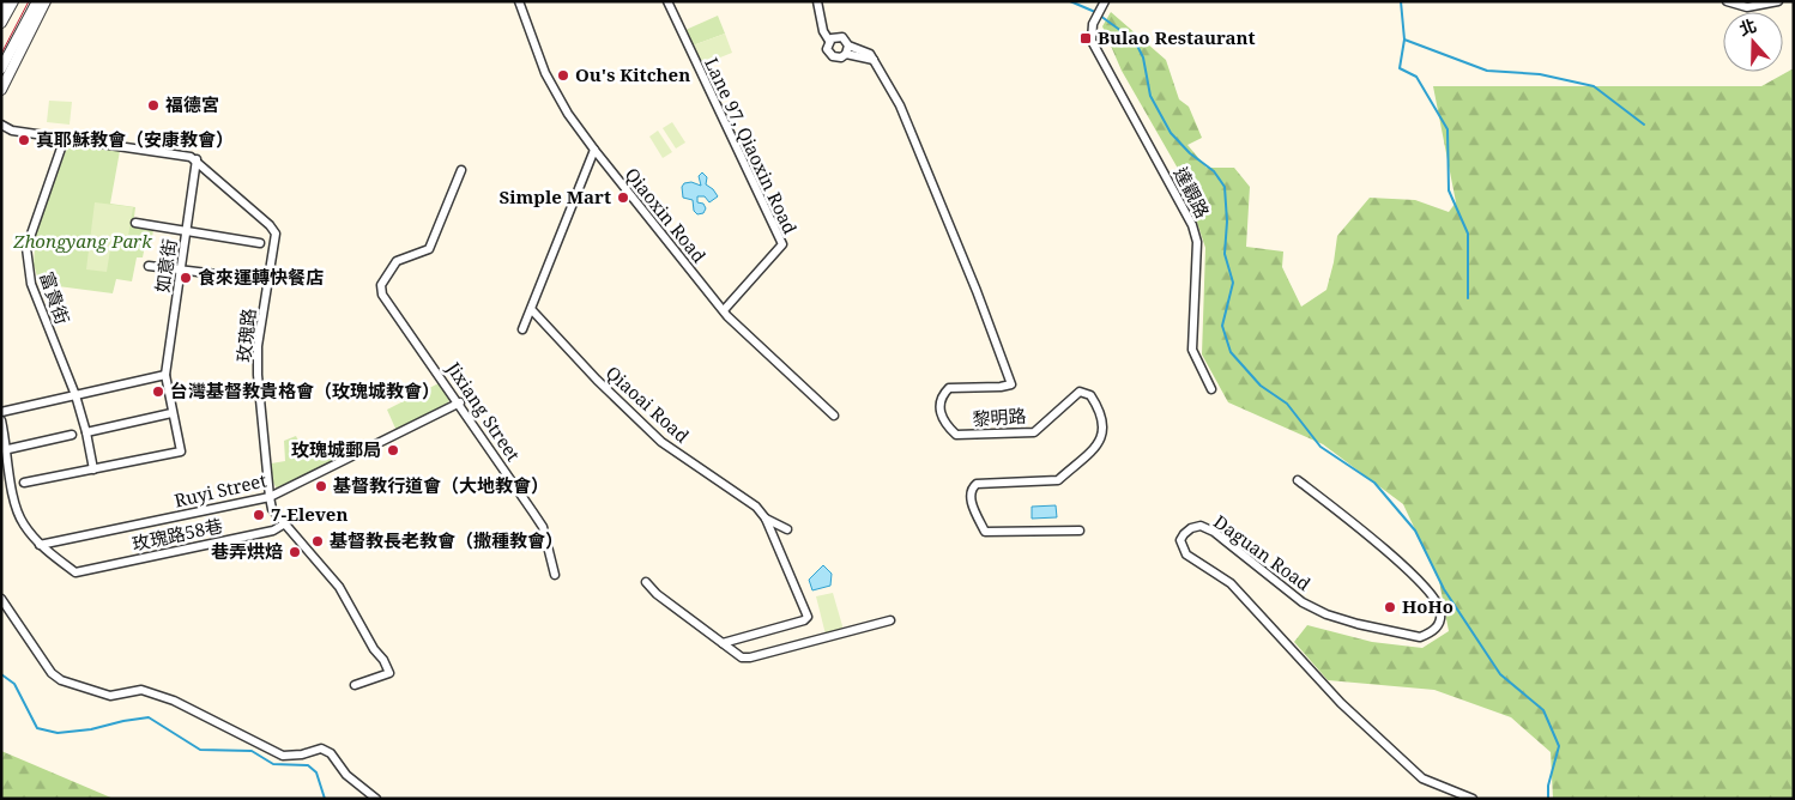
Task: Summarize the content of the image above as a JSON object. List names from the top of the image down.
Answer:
{
  "streets": {
    "street": [
      "Lane 97, Qiaoxin Road",
      "達觀路",
      "Qiaoxin Road",
      "如意街",
      "富貴街",
      "玫瑰路",
      "Qiaoai Road",
      "Jixiang Street",
      "黎明路",
      "Ruyi Street",
      "玫瑰路58巷",
      "Daguan Road"
    ]
  },
  "crossings": [
    ["Lane 97, Qiaoxin Road", "Qiaoxin Road"],
    ["如意街", "富貴街"],
    ["如意街", "玫瑰路"],
    ["富貴街", "玫瑰路"],
    ["玫瑰路", "Ruyi Street"],
    ["玫瑰路", "玫瑰路58巷"],
    ["Jixiang Street", "Ruyi Street"],
    ["Ruyi Street", "玫瑰路58巷"]
  ],
  "parks": ["Zhongyang Park"],
  "places": {
    "transit": ["Bulao Restaurant"],
    "other": [
      "Ou's Kitchen",
      "福德宮",
      "真耶穌教會（安康教會）",
      "Simple Mart",
      "食來運轉快餐店",
      "台灣基督教貴格會（玫瑰城教會）",
      "玫瑰城郵局",
      "基督教行道會（大地教會）",
      "7-Eleven",
      "基督教長老教會（撒種教會）",
      "巷弄烘焙",
      "HoHo"
    ]
  },
  "north": "top"
}
